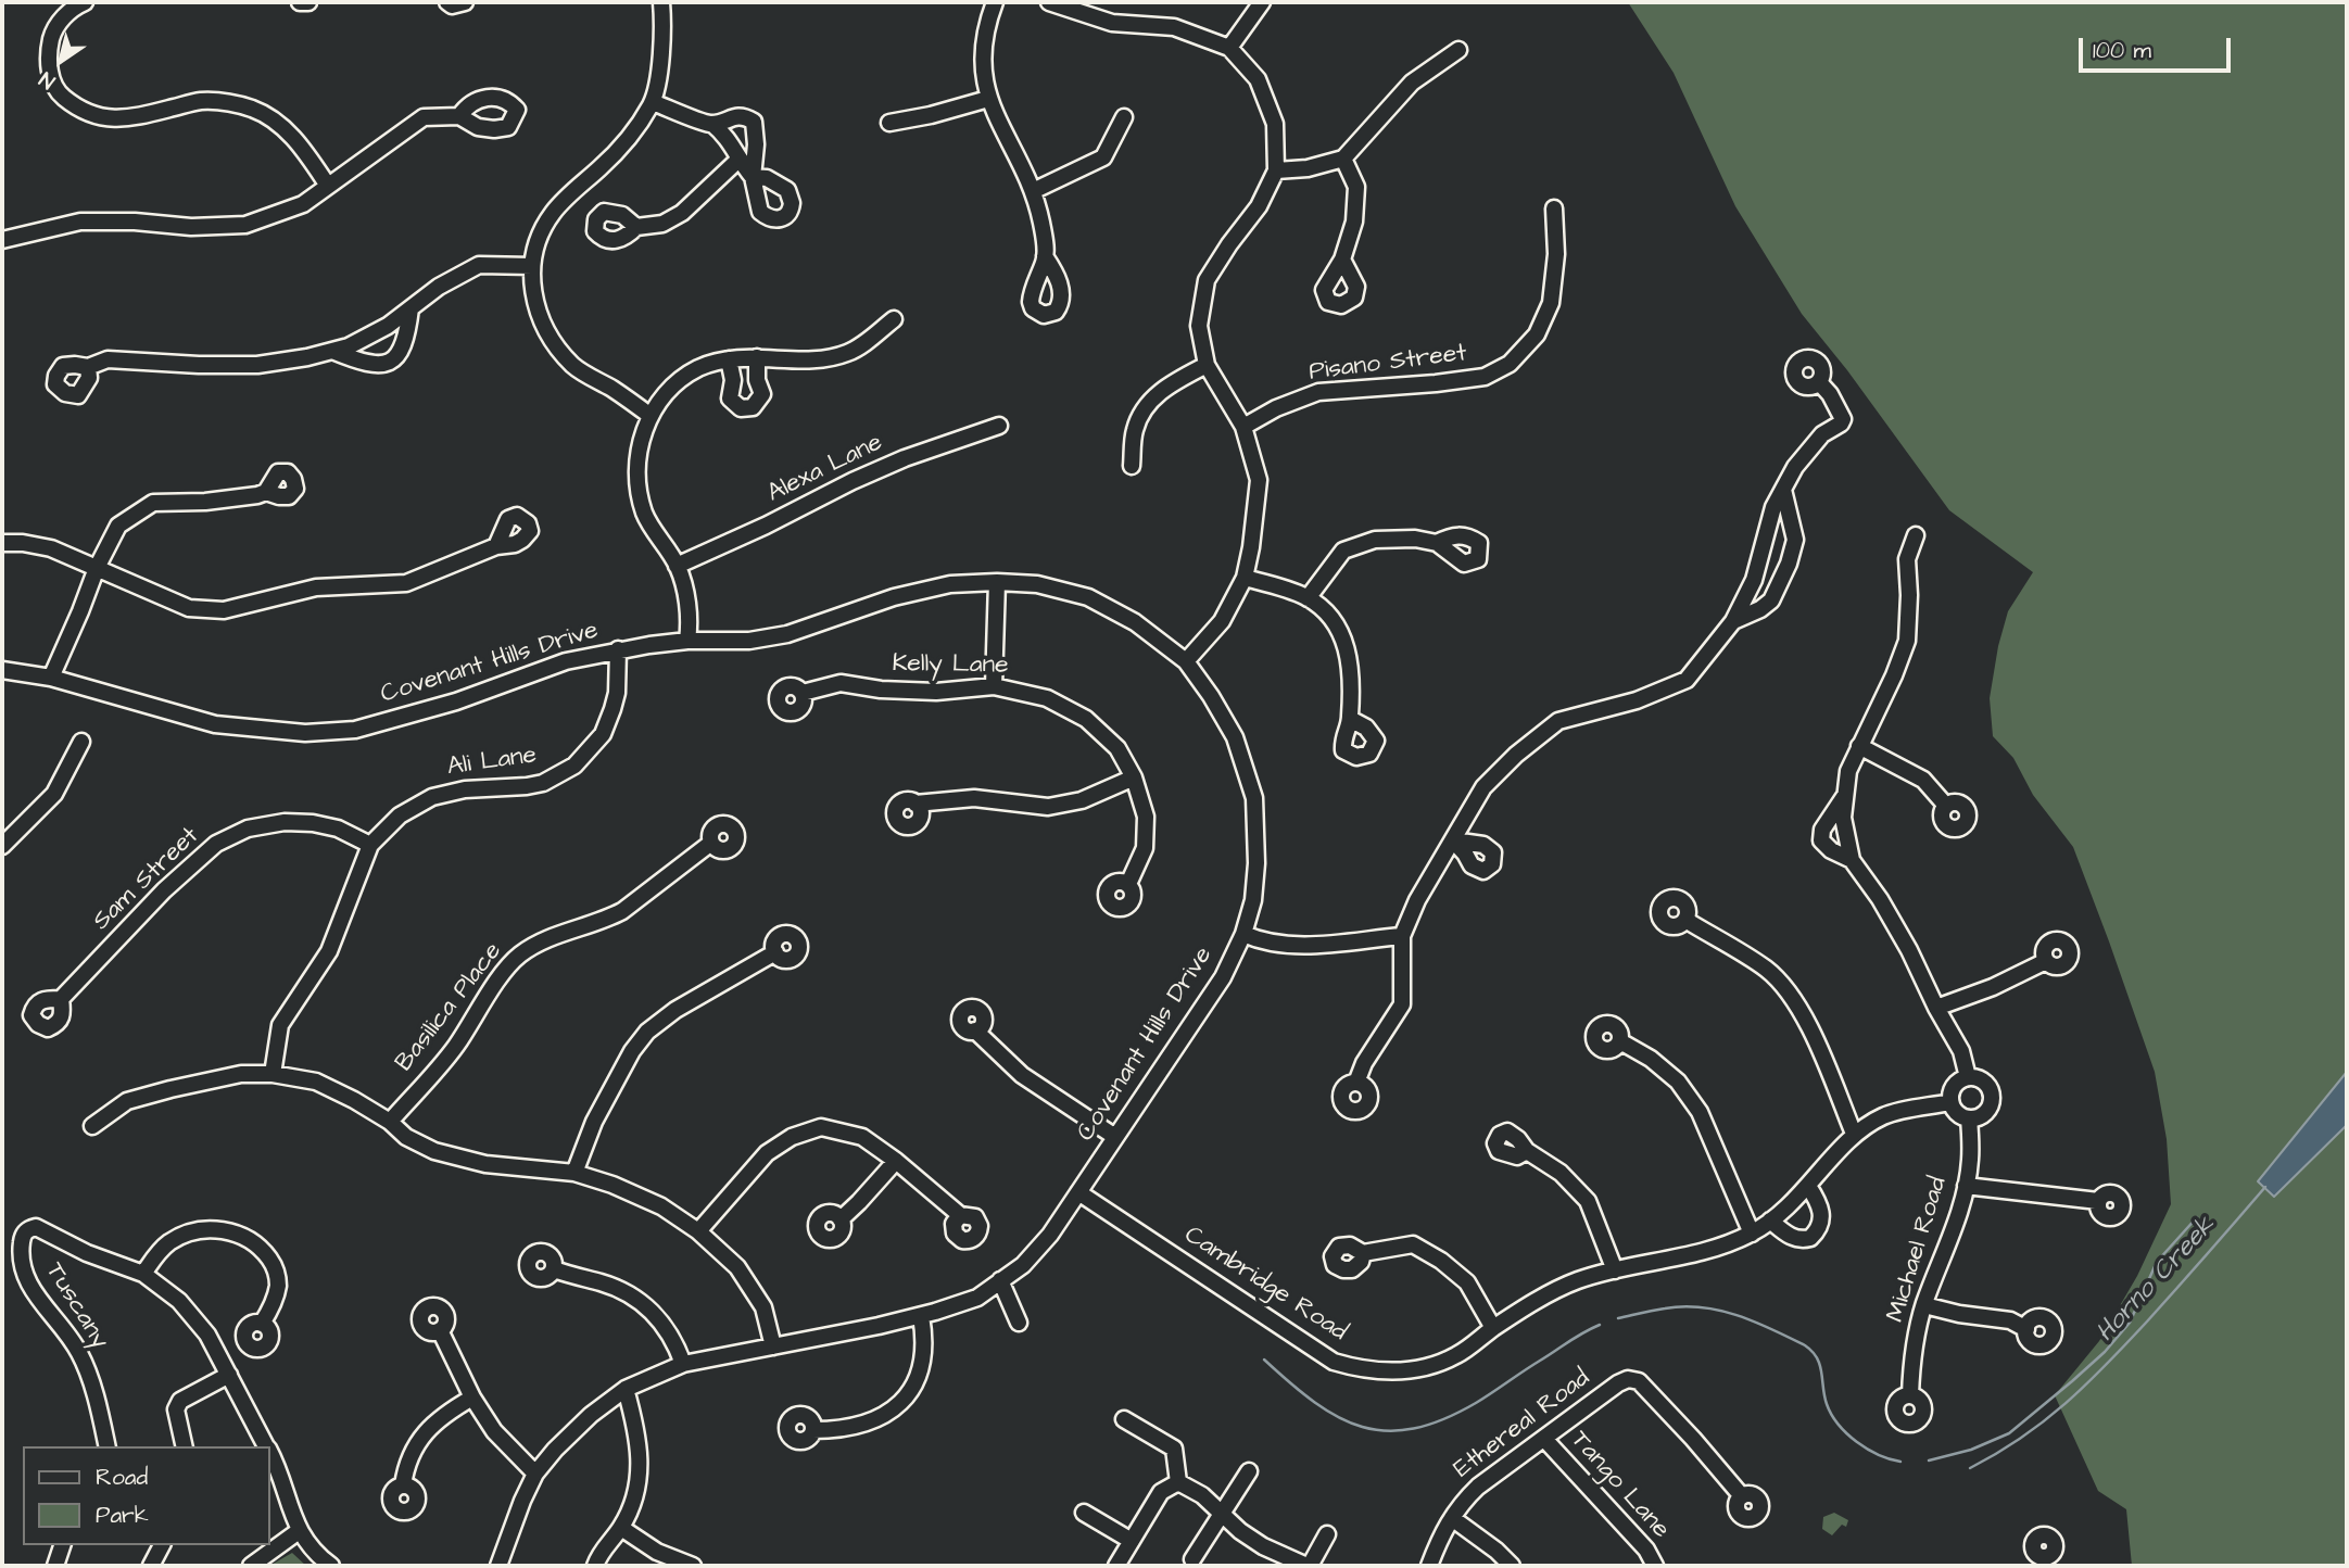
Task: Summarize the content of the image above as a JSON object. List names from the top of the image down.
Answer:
{
  "streets": {
    "street": [
      "Pisano Street",
      "Alexa Lane",
      "Covenant Hills Drive",
      "Kelly Lane",
      "Ali Lane",
      "Sam Street",
      "Basilica Place",
      "Michael Road",
      "Cambridge Road",
      "Tuscany",
      "Ethereal Road",
      "Tango Lane"
    ]
  },
  "crossings": [
    ["Covenant Hills Drive", "Ali Lane"],
    ["Covenant Hills Drive", "Cambridge Road"],
    ["Ali Lane", "Sam Street"],
    ["Michael Road", "Cambridge Road"],
    ["Ethereal Road", "Tango Lane"]
  ],
  "water": ["Horno Creek"],
  "legend": ["Road", "Park"],
  "scale_bar": "100 m",
  "north": "bottom left"
}
